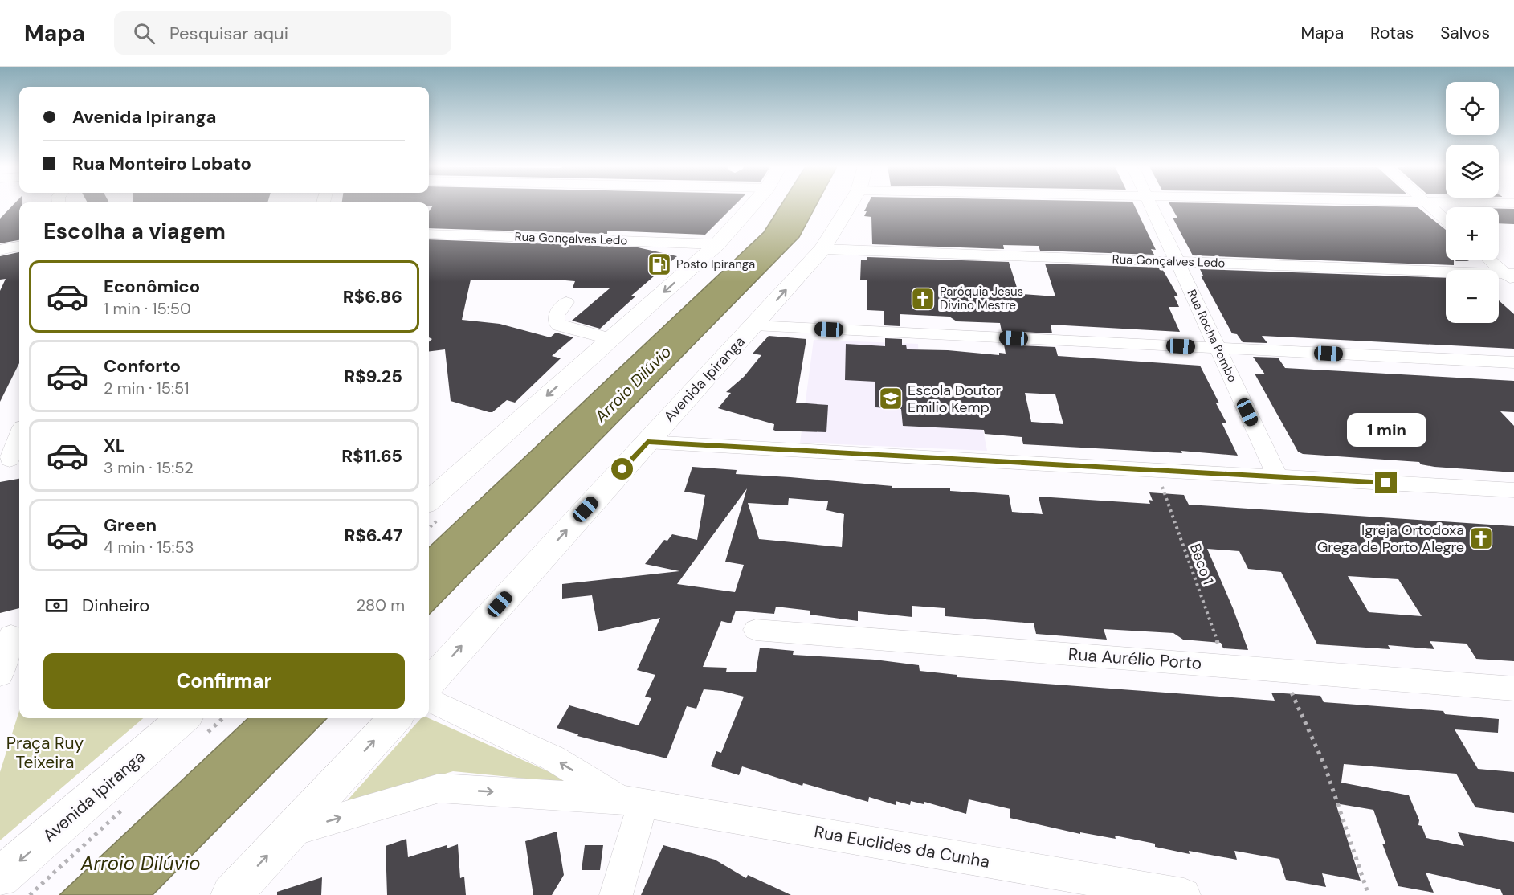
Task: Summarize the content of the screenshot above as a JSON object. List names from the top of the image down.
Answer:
{
  "streets": {
    "main road": ["Avenida Ipiranga"],
    "street": [
      "Rua Gonçalves Ledo",
      "Rua Rocha Pombo",
      "Rua Aurélio Porto",
      "Rua Euclides da Cunha"
    ],
    "path": ["Beco 1"]
  },
  "crossings": [
    ["Rua Gonçalves Ledo", "Rua Rocha Pombo"],
    ["Rua Gonçalves Ledo", "Avenida Ipiranga"],
    ["Beco 1", "Rua Aurélio Porto"]
  ],
  "water": ["Arroio Dilúvio"],
  "parks": ["Praça Ruy Teixeira"],
  "places": {
    "fuel station": ["Posto Ipiranga"],
    "church": ["Paróquia Jesus Divino Mestre", "Igreja Ortodoxa Grega de Porto Alegre"],
    "school or university": ["Escola Doutor Emilio Kemp"]
  },
  "page": {
    "header": "Mapa",
    "search": "Pesquisar aqui",
    "nav": ["Mapa", "Rotas", "Salvos"],
    "map_buttons": ["+", "−"],
    "banner": ["Avenida Ipiranga", "Rua Monteiro Lobato"],
    "heading": "Escolha a viagem",
    "list": [
      {
        "name": "Econômico",
        "note": "1 min · 15:50",
        "value": "R$6.86"
      },
      {
        "name": "Conforto",
        "note": "2 min · 15:51",
        "value": "R$9.25"
      },
      {
        "name": "XL",
        "note": "3 min · 15:52",
        "value": "R$11.65"
      },
      {
        "name": "Green",
        "note": "4 min · 15:53",
        "value": "R$6.47"
      }
    ],
    "bubble": "1 min",
    "pay": ["Dinheiro", "280 m"],
    "buttons": "Confirmar"
  }
}
